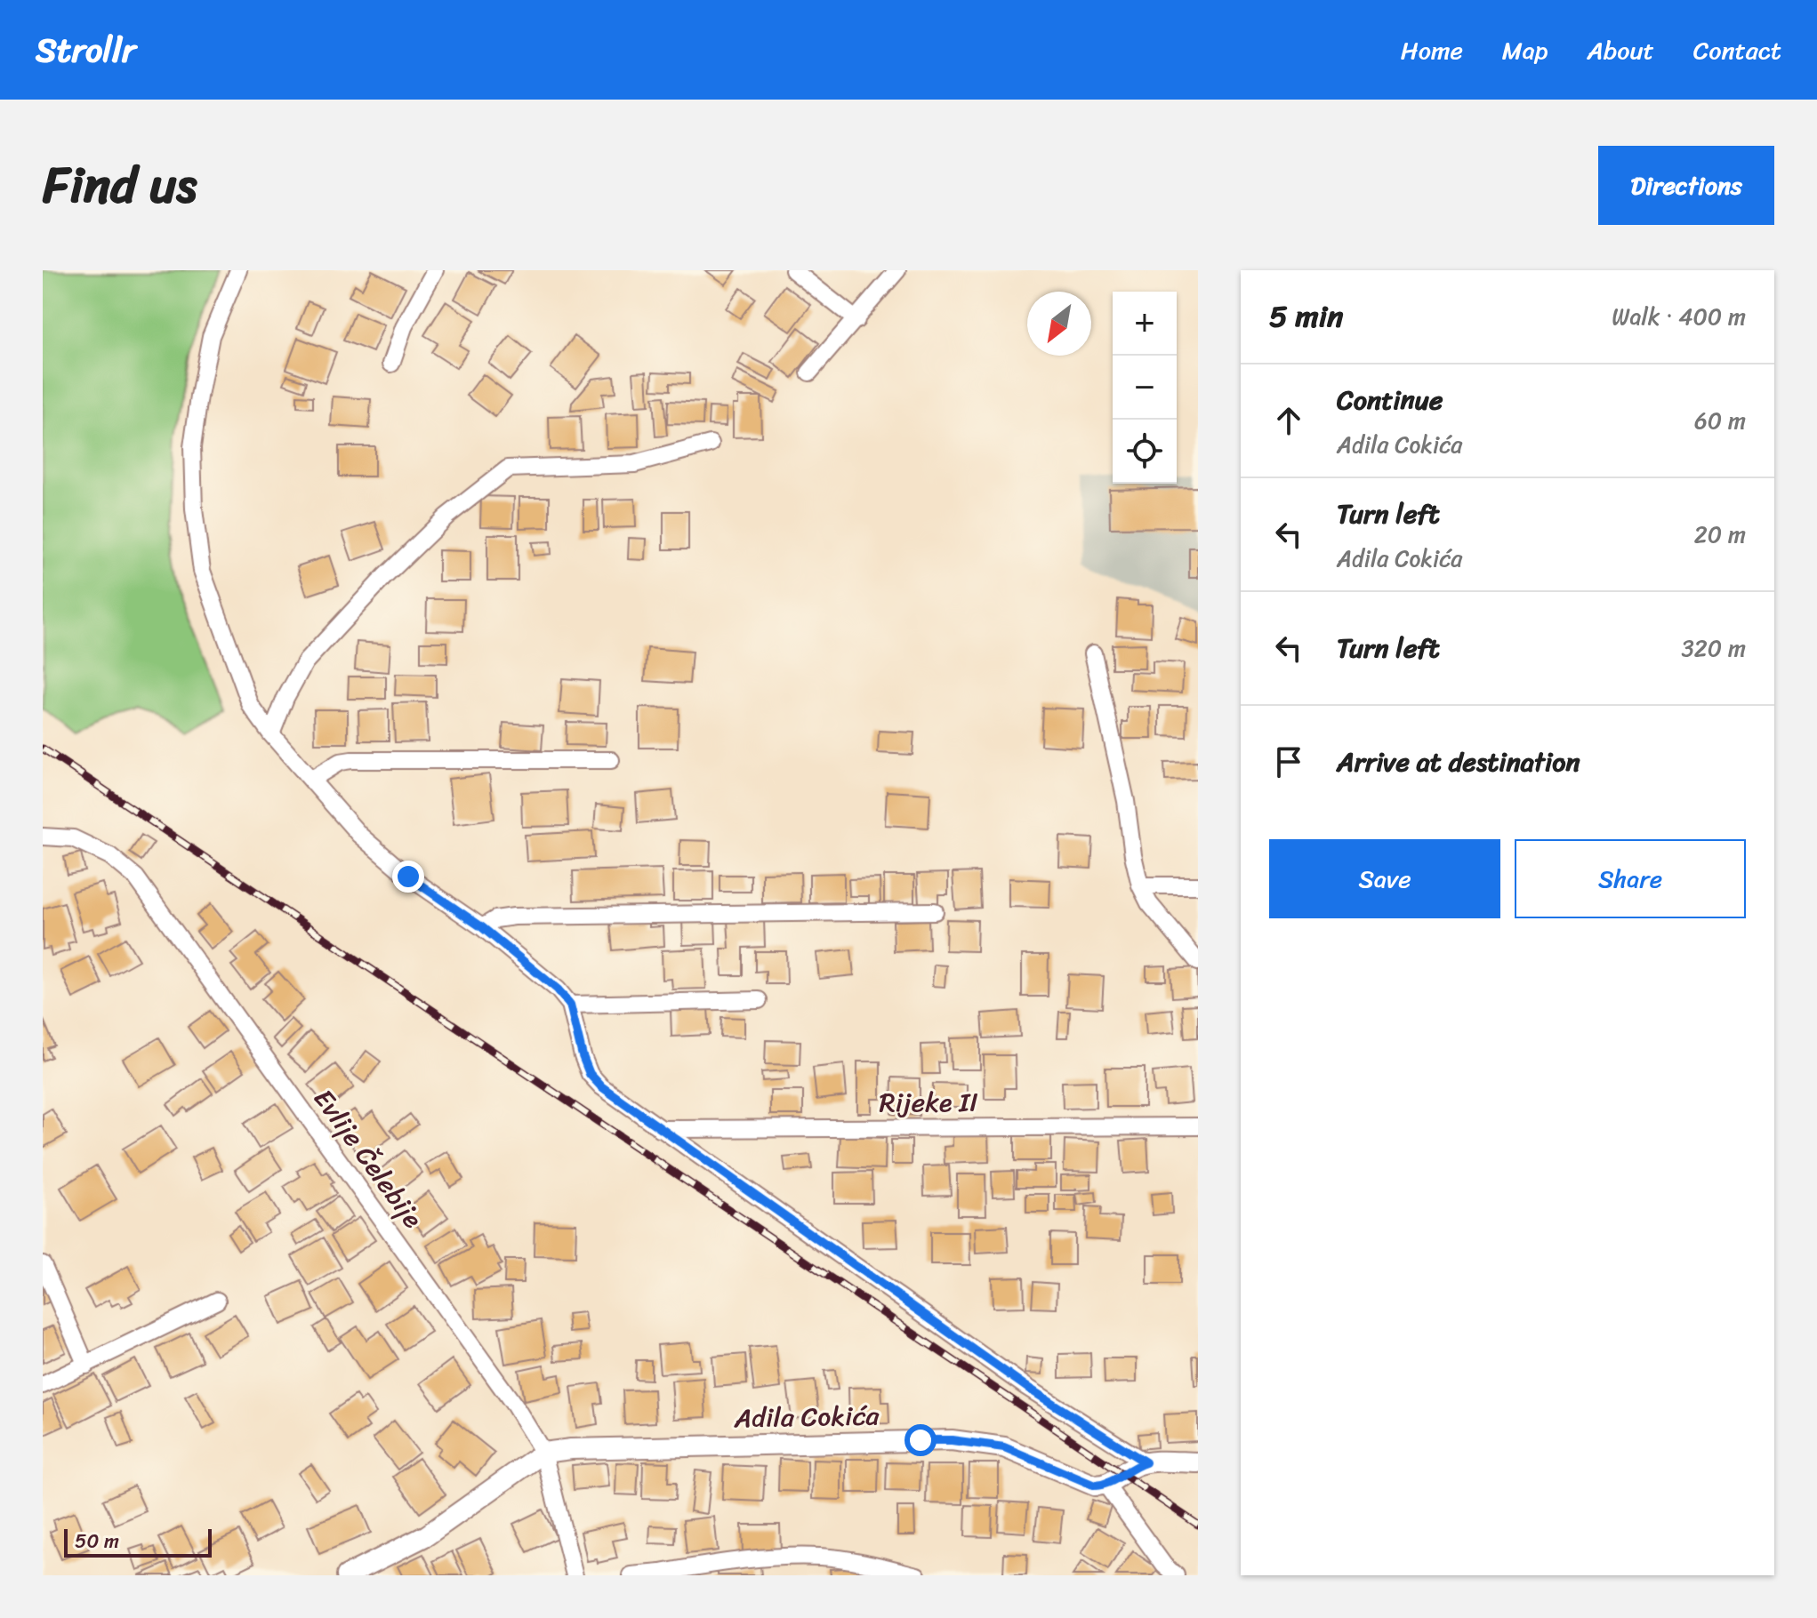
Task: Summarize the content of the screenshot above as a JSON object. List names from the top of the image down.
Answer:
{
  "streets": {
    "street": ["Rijeke II", "Evlije Čelebije", "Adila Cokića"]
  },
  "crossings": [
    ["Evlije Čelebije", "Adila Cokića"]
  ],
  "scale_bar": "50 m",
  "north": "bottom left",
  "page": {
    "header": "Strollr",
    "nav": [
      "Home",
      "Map",
      "About",
      "Contact"
    ],
    "title": "Find us",
    "buttons": [
      "Directions",
      ["Save", "Share"]
    ],
    "heading": ["5 min", "Walk · 400 m"],
    "map_buttons": ["+", "−"],
    "list": [
      ["Continue", "Adila Cokića", "60 m"],
      ["Turn left", "Adila Cokića", "20 m"],
      ["Turn left", "320 m"],
      "Arrive at destination"
    ],
    "scale": "50 m"
  }
}
